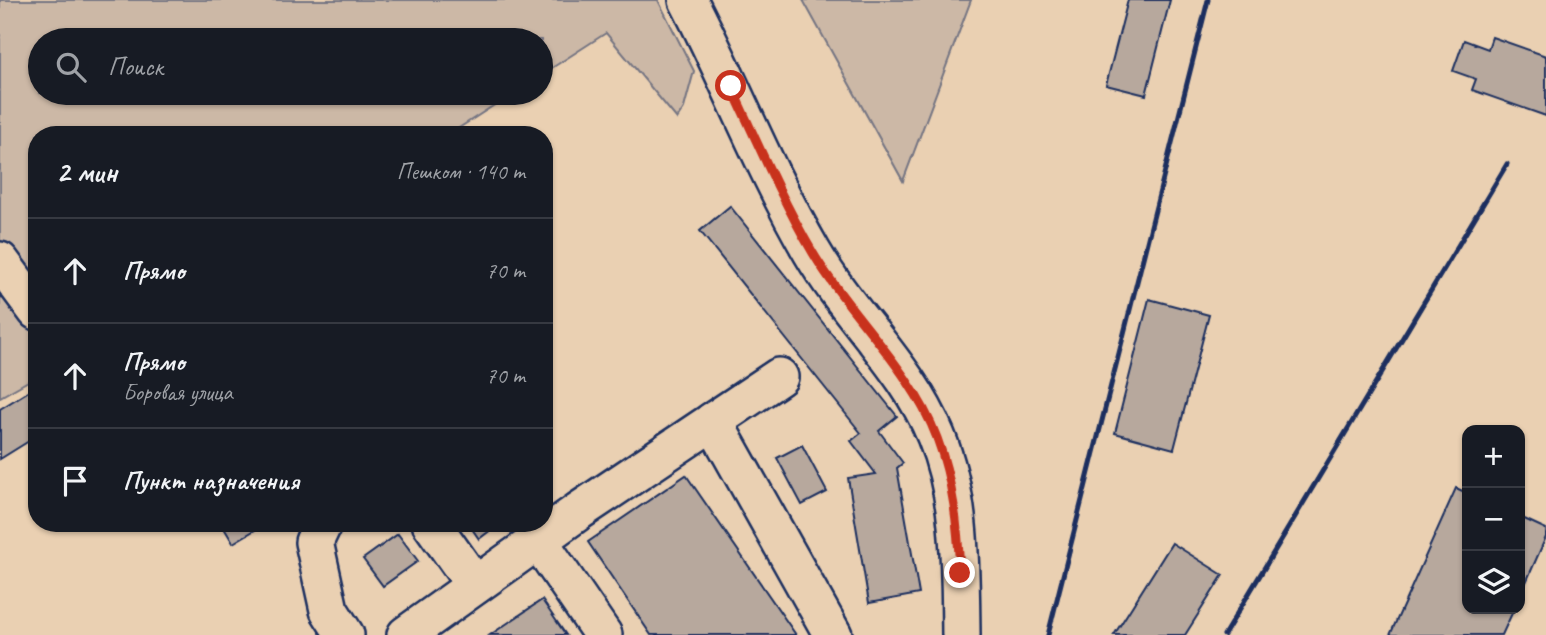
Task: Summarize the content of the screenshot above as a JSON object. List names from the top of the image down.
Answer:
{
  "page": {
    "search": "Поиск",
    "heading": ["2 мин", "Пешком · 140 m"],
    "list": [
      ["Прямо", "70 m"],
      ["Прямо", "Боровая улица", "70 m"],
      "Пункт назначения"
    ],
    "map_buttons": ["+", "−"]
  }
}
